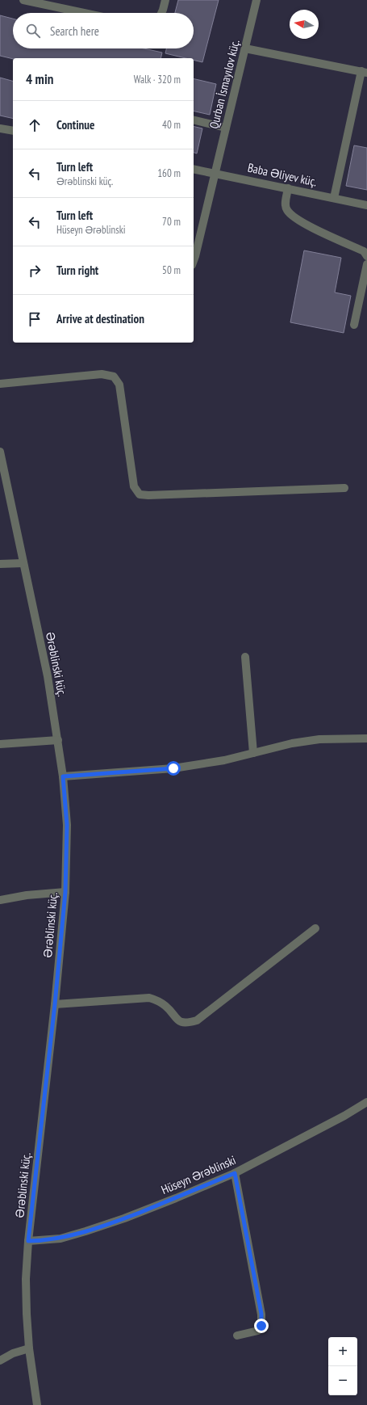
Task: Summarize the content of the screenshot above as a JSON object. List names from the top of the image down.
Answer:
{
  "streets": {
    "street": [
      "Qurban İsmayılov küç.",
      "Baba Əliyev küç.",
      "Ərəblinski küç.",
      "Hüseyn Ərəblinski"
    ]
  },
  "crossings": [
    ["Qurban İsmayılov küç.", "Baba Əliyev küç."],
    ["Ərəblinski küç.", "Hüseyn Ərəblinski"]
  ],
  "north": "left",
  "page": {
    "search": "Search here",
    "heading": ["4 min", "Walk · 320 m"],
    "list": [
      ["Continue", "40 m"],
      ["Turn left", "Ərəblinski küç.", "160 m"],
      ["Turn left", "Hüseyn Ərəblinski", "70 m"],
      ["Turn right", "50 m"],
      "Arrive at destination"
    ],
    "map_buttons": ["+", "−"]
  }
}
